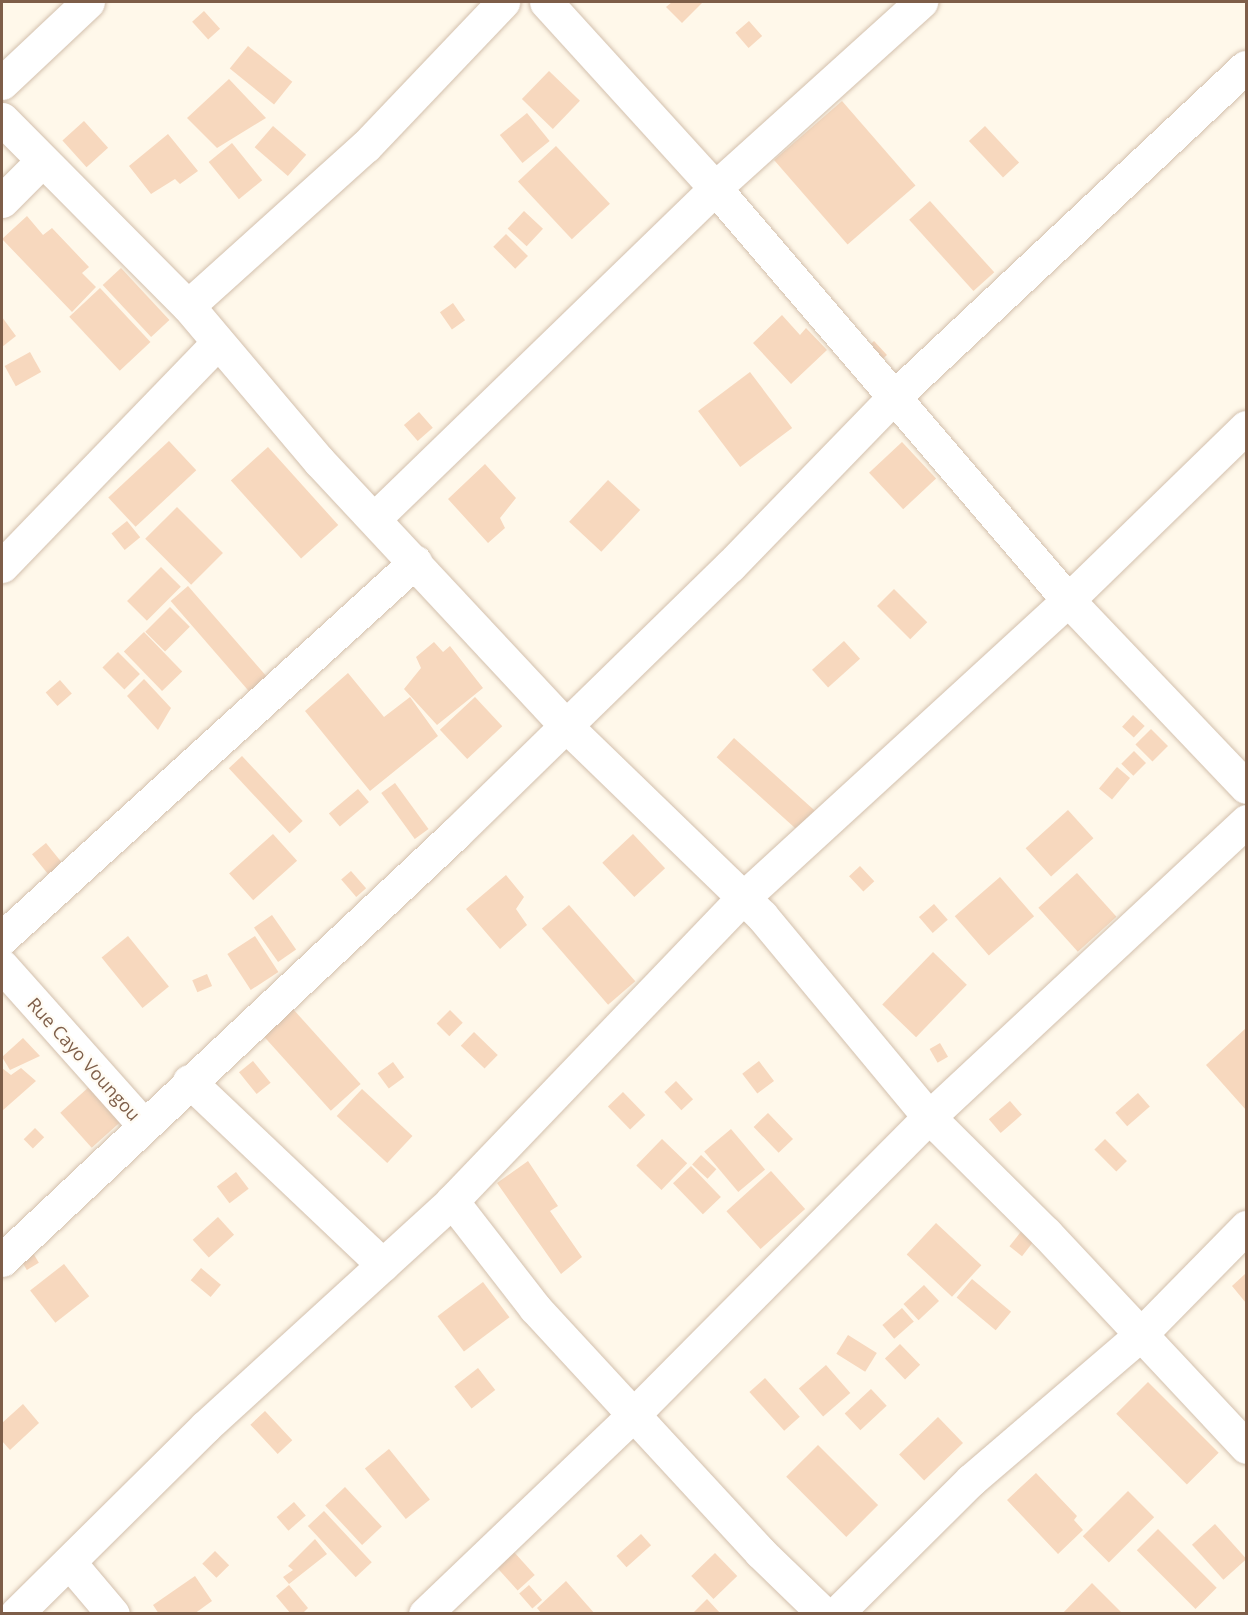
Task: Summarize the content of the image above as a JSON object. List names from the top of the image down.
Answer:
{
  "streets": {
    "street": ["Rue Cayo Voungou"]
  }
}
